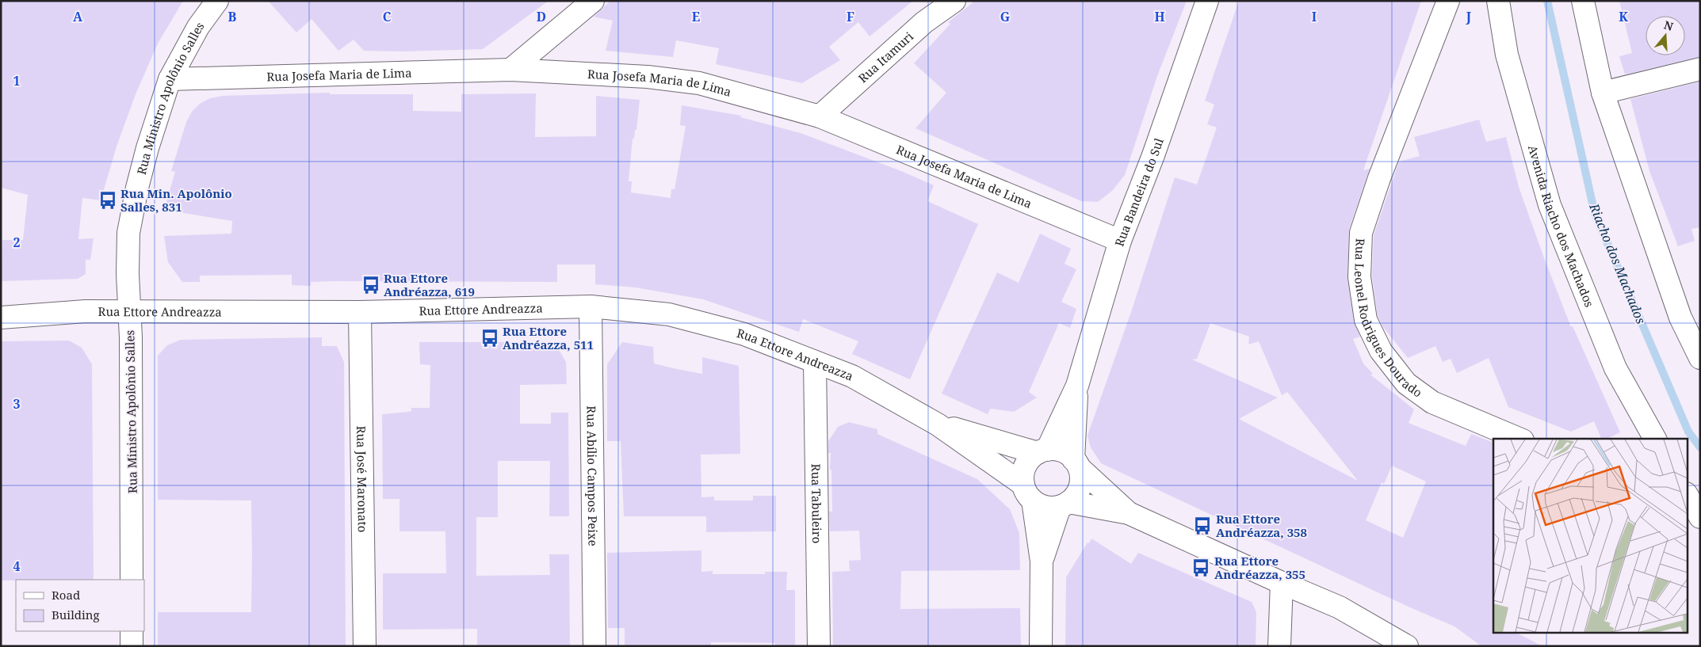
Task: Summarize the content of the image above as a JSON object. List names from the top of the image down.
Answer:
{
  "streets": {
    "street": [
      "Rua Itamuri",
      "Rua Josefa Maria de Lima",
      "Rua Ministro Apolônio Salles",
      "Rua Bandeira do Sul",
      "Avenida Riacho dos Machados",
      "Rua Ettore Andreazza",
      "Rua Leonel Rodrigues Dourado",
      "Rua Abílio Campos Peixe",
      "Rua José Maronato",
      "Rua Tabuleiro"
    ]
  },
  "crossings": [
    ["Rua Itamuri", "Rua Josefa Maria de Lima"],
    ["Rua Josefa Maria de Lima", "Rua Ministro Apolônio Salles"],
    ["Rua Josefa Maria de Lima", "Rua Bandeira do Sul"],
    ["Rua Ministro Apolônio Salles", "Rua Ettore Andreazza"],
    ["Rua Bandeira do Sul", "Rua Ettore Andreazza"],
    ["Rua Ettore Andreazza", "Rua Abílio Campos Peixe"],
    ["Rua Ettore Andreazza", "Rua José Maronato"],
    ["Rua Ettore Andreazza", "Rua Tabuleiro"]
  ],
  "water": ["Riacho dos Machados"],
  "places": {
    "bus stop": [
      "Rua Min. Apolônio Salles, 831",
      "Rua Ettore Andréazza, 619",
      "Rua Ettore Andréazza, 511",
      "Rua Ettore Andréazza, 358",
      "Rua Ettore Andréazza, 355"
    ]
  },
  "legend": ["Road", "Building"],
  "north": "top",
  "grid": {
    "columns": [
      "A",
      "B",
      "C",
      "D",
      "E",
      "F",
      "G",
      "H",
      "I",
      "J",
      "K"
    ],
    "rows": [
      "1",
      "2",
      "3",
      "4"
    ]
  }
}
